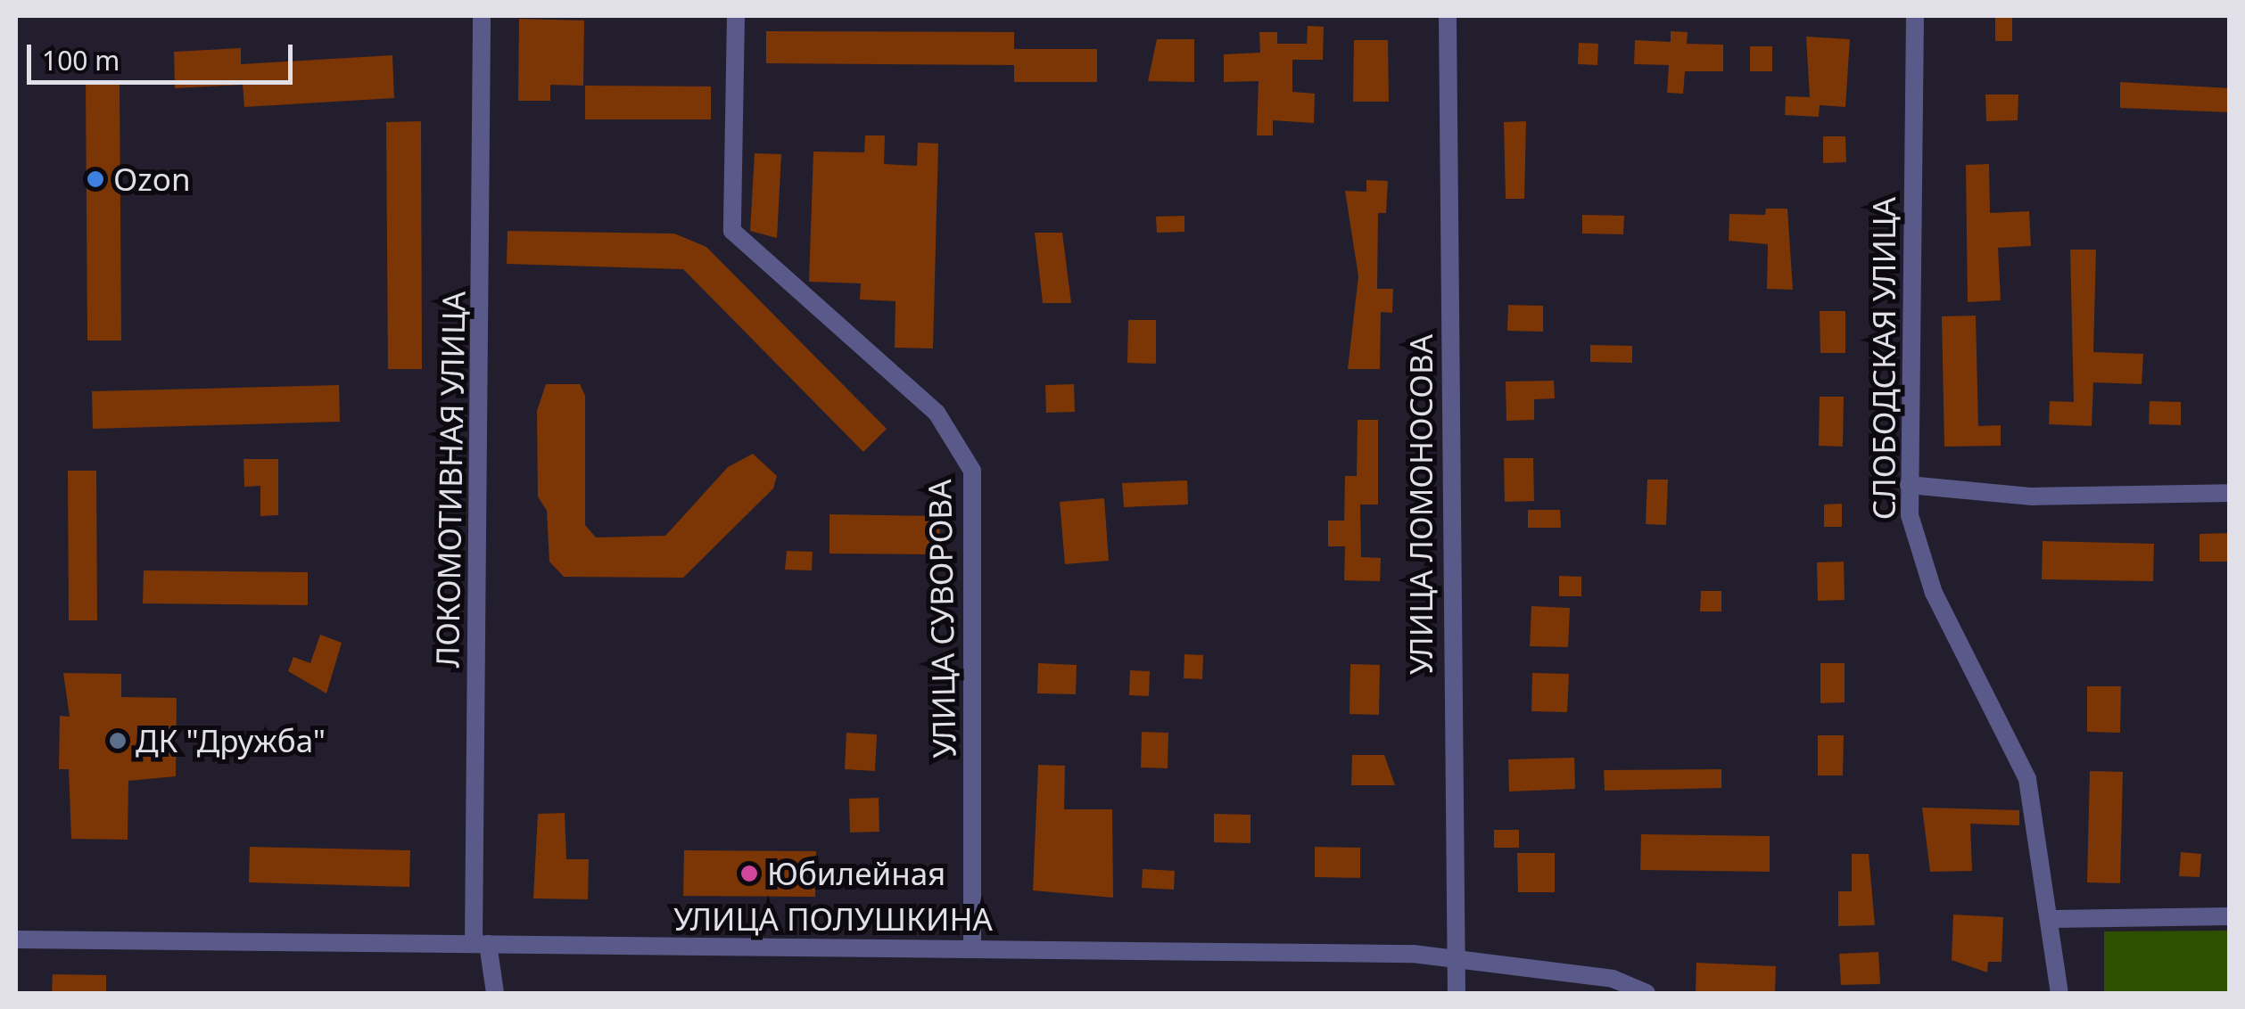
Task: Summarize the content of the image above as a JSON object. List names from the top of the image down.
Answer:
{
  "streets": {
    "street": [
      "СЛОБОДСКАЯ УЛИЦА",
      "ЛОКОМОТИВНАЯ УЛИЦА",
      "УЛИЦА ЛОМОНОСОВА",
      "УЛИЦА СУВОРОВА",
      "УЛИЦА ПОЛУШКИНА"
    ]
  },
  "crossings": [
    ["ЛОКОМОТИВНАЯ УЛИЦА", "УЛИЦА ПОЛУШКИНА"],
    ["УЛИЦА ЛОМОНОСОВА", "УЛИЦА ПОЛУШКИНА"],
    ["УЛИЦА СУВОРОВА", "УЛИЦА ПОЛУШКИНА"]
  ],
  "places": ["Ozon", "ДК \"Дружба\"", "Юбилейная"],
  "scale_bar": "100 m"
}
